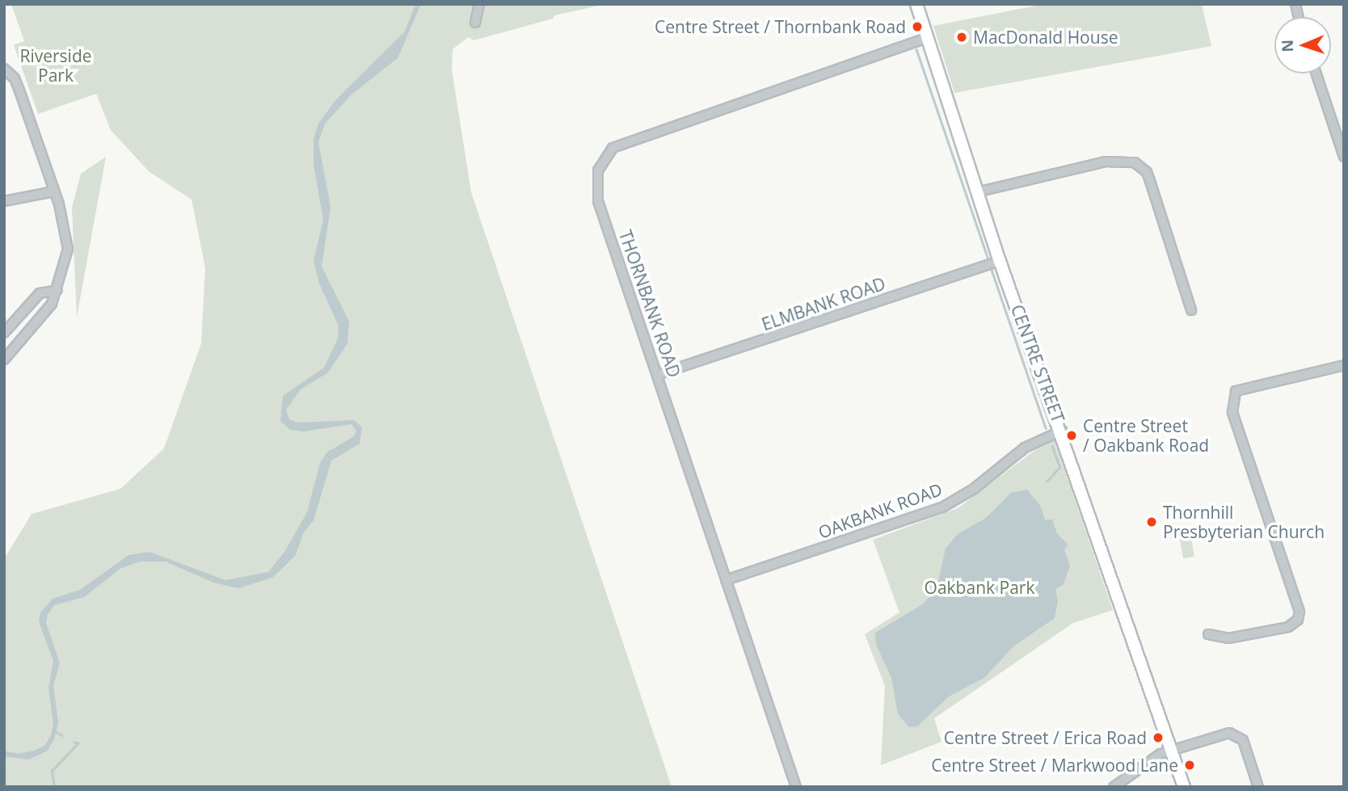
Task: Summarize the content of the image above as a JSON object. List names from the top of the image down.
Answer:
{
  "streets": {
    "main road": ["CENTRE STREET"],
    "street": ["THORNBANK ROAD", "ELMBANK ROAD", "OAKBANK ROAD"]
  },
  "crossings": [
    ["THORNBANK ROAD", "ELMBANK ROAD"],
    ["THORNBANK ROAD", "CENTRE STREET"],
    ["THORNBANK ROAD", "OAKBANK ROAD"],
    ["ELMBANK ROAD", "CENTRE STREET"],
    ["CENTRE STREET", "OAKBANK ROAD"]
  ],
  "parks": ["Riverside Park", "Oakbank Park"],
  "places": [
    "Centre Street / Thornbank Road",
    "MacDonald House",
    "Centre Street / Oakbank Road",
    "Thornhill Presbyterian Church",
    "Centre Street / Erica Road",
    "Centre Street / Markwood Lane"
  ],
  "north": "left"
}
